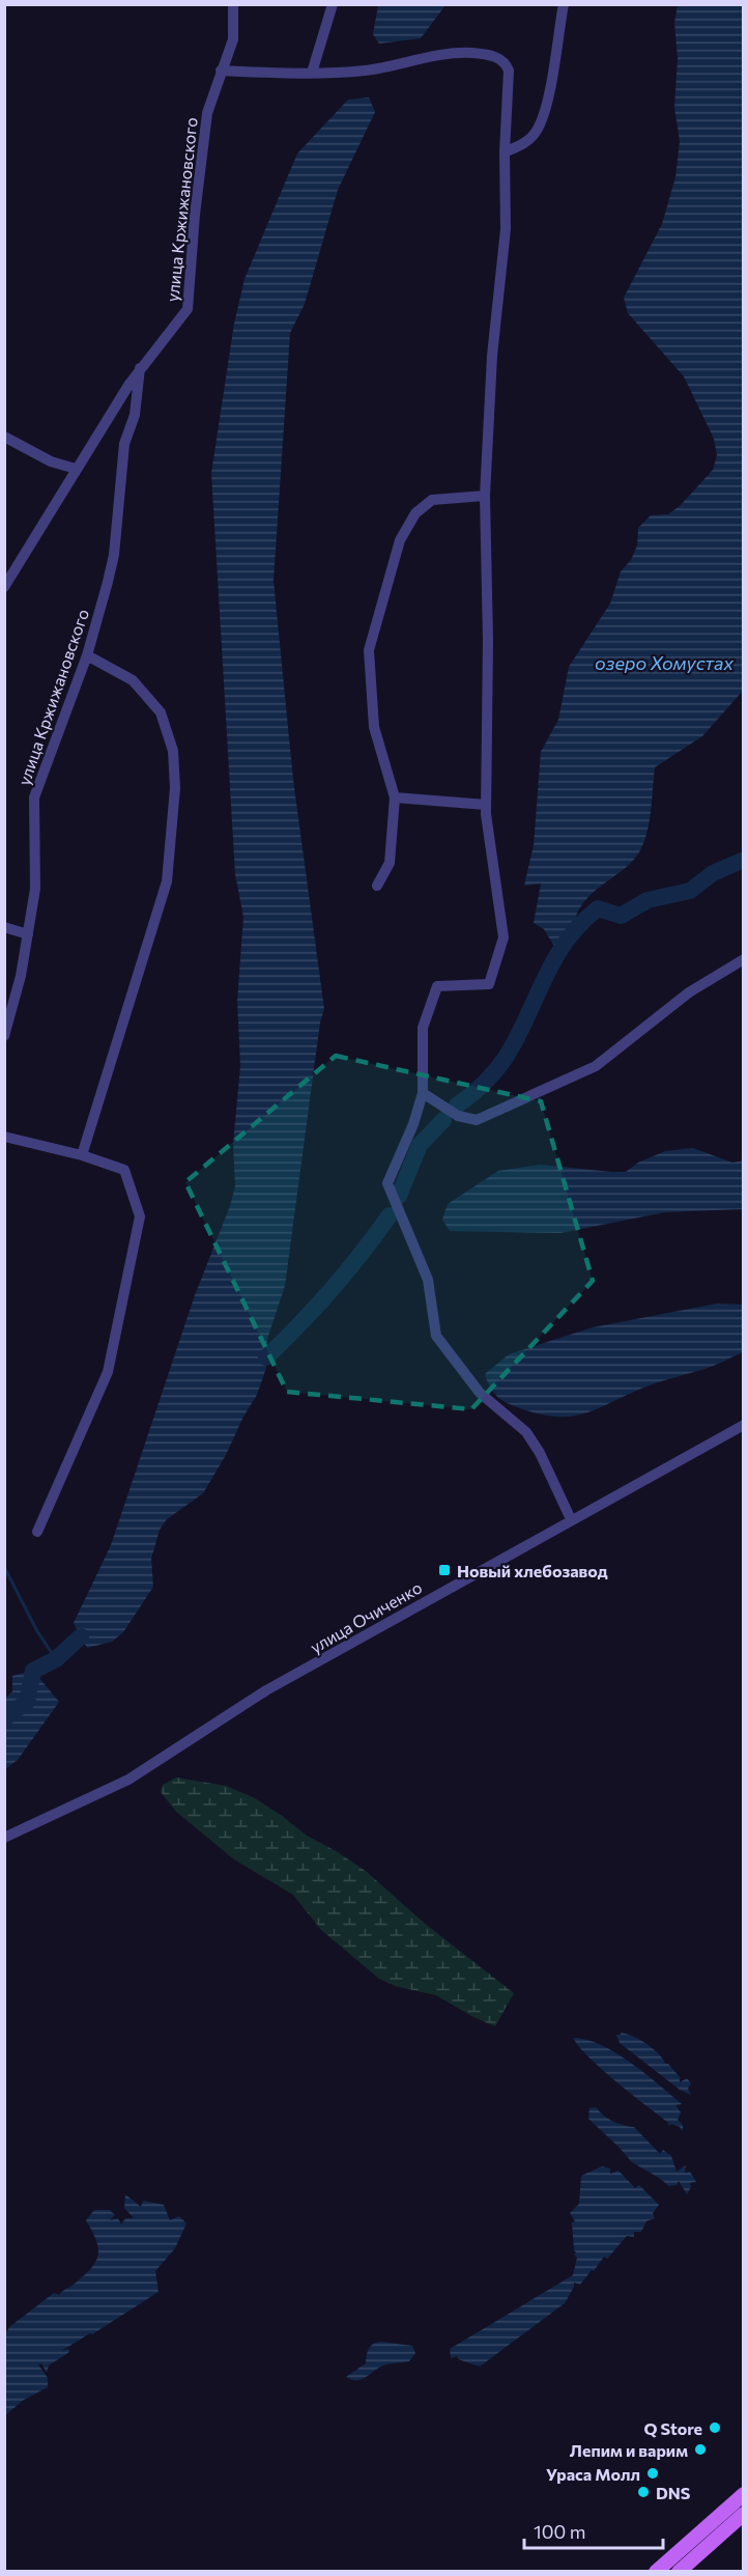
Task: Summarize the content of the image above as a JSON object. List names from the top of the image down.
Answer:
{
  "streets": {
    "street": ["улица Кржижановского", "улица Очиченко"]
  },
  "water": ["озеро Хомустах"],
  "places": {
    "transit": ["Новый хлебозавод"],
    "other": [
      "Q Store",
      "Лепим и варим",
      "Ураса Молл",
      "DNS"
    ]
  },
  "scale_bar": "100 m"
}
